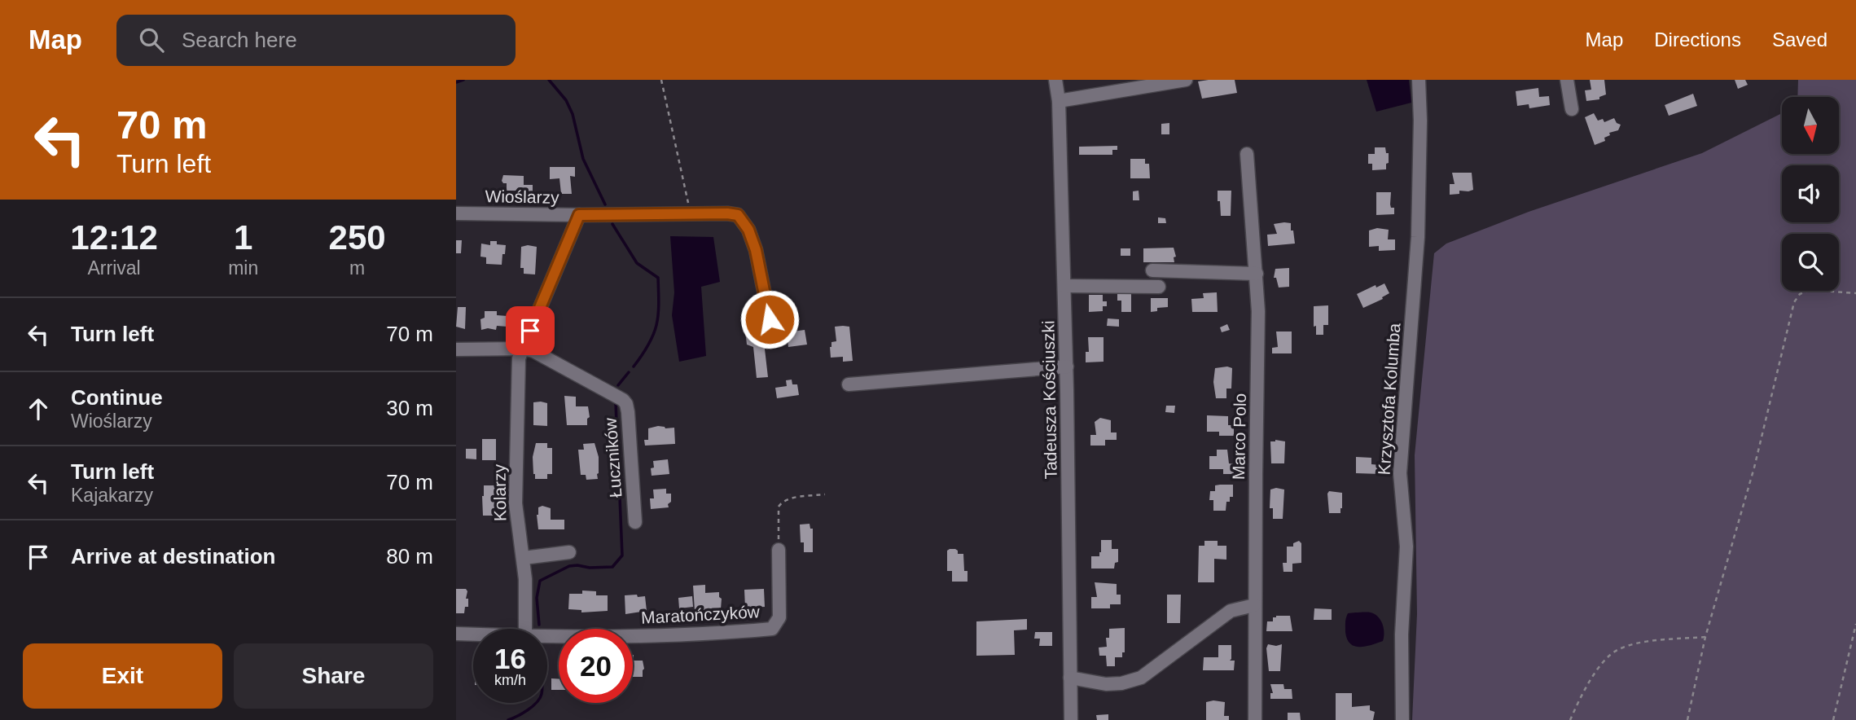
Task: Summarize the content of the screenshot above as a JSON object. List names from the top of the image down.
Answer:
{
  "streets": {
    "street": [
      "Wioślarzy",
      "Krzysztofa Kolumba",
      "Tadeusza Kościuszki",
      "Marco Polo",
      "Łuczników",
      "Kolarzy",
      "Maratończyków"
    ]
  },
  "crossings": [
    ["Wioślarzy", "Kolarzy"],
    ["Łuczników", "Kolarzy"]
  ],
  "north": "bottom",
  "page": {
    "header": "Map",
    "search": "Search here",
    "nav": ["Map", "Directions", "Saved"],
    "turn": ["70 m", "Turn left"],
    "eta": [
      "12:12",
      "Arrival",
      "1",
      "min",
      "250",
      "m"
    ],
    "list": [
      {
        "name": "Turn left",
        "value": "70 m"
      },
      {
        "name": "Continue",
        "note": "Wioślarzy",
        "value": "30 m"
      },
      {
        "name": "Turn left",
        "note": "Kajakarzy",
        "value": "70 m"
      },
      {
        "name": "Arrive at destination",
        "value": "80 m"
      }
    ],
    "speed": "16 km/h",
    "limit": "20",
    "buttons": ["Exit", "Share"]
  }
}
